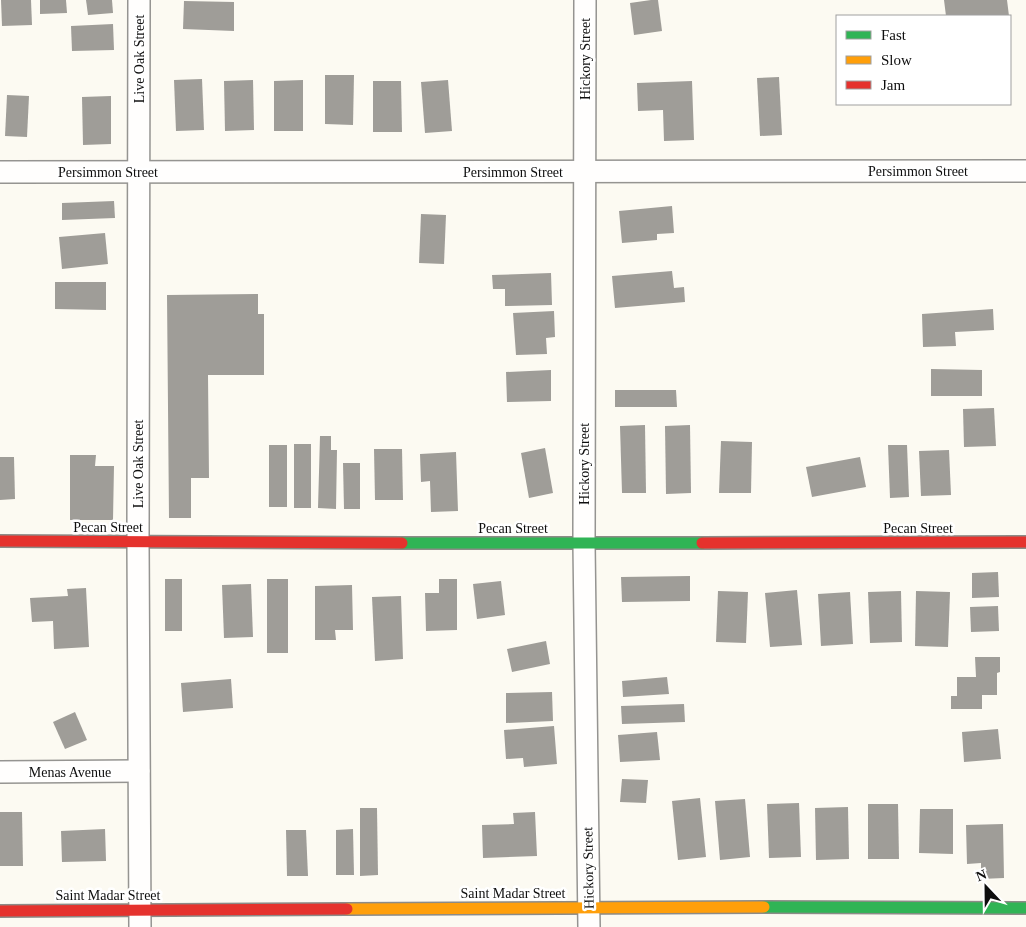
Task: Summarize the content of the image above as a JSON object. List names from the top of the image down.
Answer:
{
  "streets": {
    "street": [
      "Live Oak Street",
      "Hickory Street",
      "Persimmon Street",
      "Pecan Street",
      "Menas Avenue",
      "Saint Madar Street"
    ]
  },
  "crossings": [
    ["Live Oak Street", "Persimmon Street"],
    ["Live Oak Street", "Pecan Street"],
    ["Live Oak Street", "Menas Avenue"],
    ["Live Oak Street", "Saint Madar Street"],
    ["Hickory Street", "Persimmon Street"],
    ["Hickory Street", "Pecan Street"],
    ["Hickory Street", "Saint Madar Street"]
  ],
  "legend": ["Fast", "Slow", "Jam"],
  "north": "top"
}
